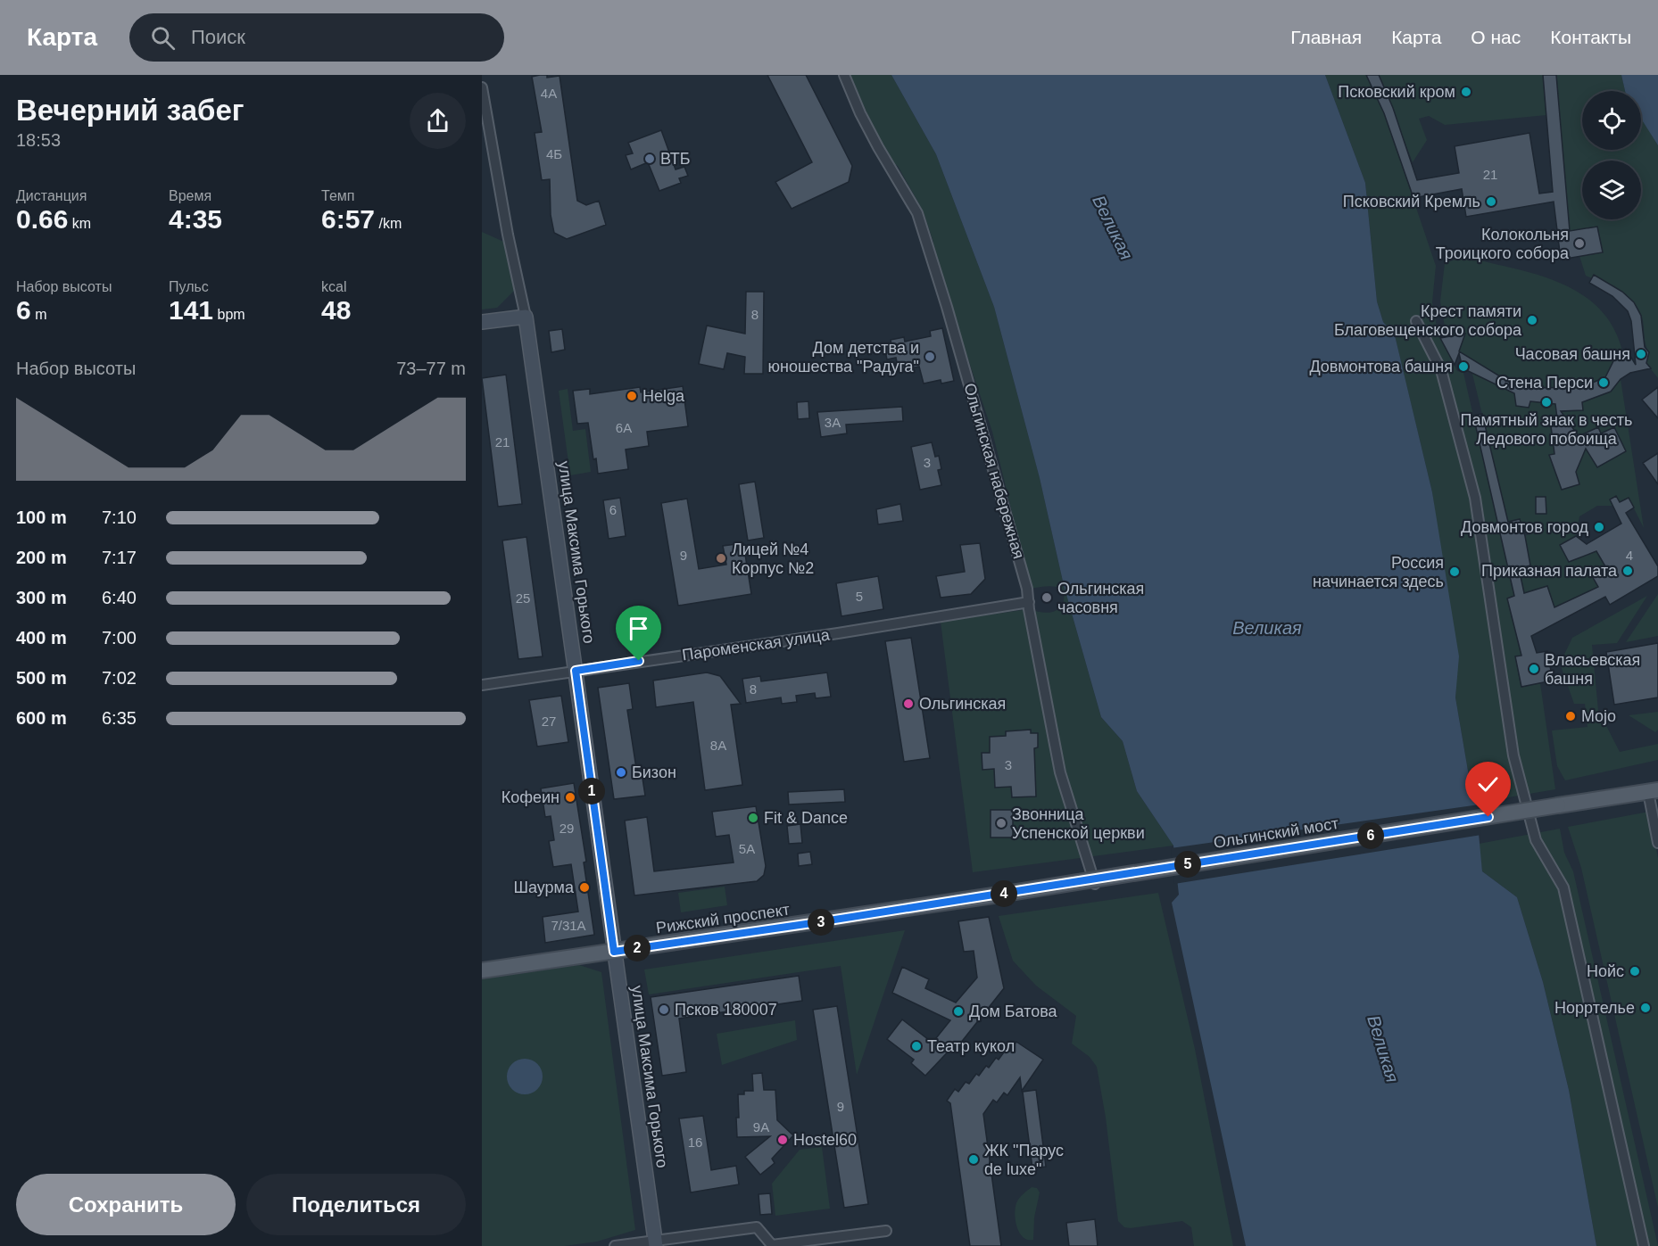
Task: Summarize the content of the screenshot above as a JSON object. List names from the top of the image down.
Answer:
{
  "streets": {
    "main road": ["улица Максима Горького", "Ольгинский мост", "Рижский проспект"],
    "street": ["Ольгинская набережная", "Пароменская улица"]
  },
  "crossings": [
    ["Ольгинская набережная", "Пароменская улица"],
    ["улица Максима Горького", "Пароменская улица"],
    ["улица Максима Горького", "Рижский проспект"],
    ["Ольгинский мост", "Рижский проспект"]
  ],
  "water": ["Великая"],
  "places": [
    "Псковский кром",
    "ВТБ",
    "Псковский Кремль",
    "Колокольня Троицкого собора",
    "Крест памяти Благовещенского собора",
    "Часовая башня",
    "Дом детства и юношества \"Радуга\"",
    "Довмонтова башня",
    "Стена Перси",
    "Helga",
    "Памятный знак в честь Ледового побоища",
    "Довмонтов город",
    "Лицей №4 Корпус №2",
    "Приказная палата",
    "Россия начинается здесь",
    "Ольгинская часовня",
    "Власьевская башня",
    "Ольгинская",
    "Mojo",
    "Бизон",
    "Кофеин",
    "Fit & Dance",
    "Звонница Успенской церкви",
    "Шаурма",
    "Нойс",
    "Норртелье",
    "Псков 180007",
    "Дом Батова",
    "Театр кукол",
    "Hostel60",
    "ЖК \"Парус de luxe\""
  ],
  "house_numbers": [
    "4А",
    "4Б",
    "21",
    "8",
    "3А",
    "6А",
    "21",
    "3",
    "6",
    "9",
    "4",
    "5",
    "25",
    "8",
    "27",
    "8А",
    "3",
    "29",
    "5А",
    "7/31А",
    "9",
    "9А",
    "16"
  ],
  "page": {
    "header": "Карта",
    "search": "Поиск",
    "nav": [
      "Главная",
      "Карта",
      "О нас",
      "Контакты"
    ],
    "heading": ["Вечерний забег", "18:53"],
    "stats": [
      ["Дистанция", "0.66 km"],
      ["Время", "4:35"],
      ["Темп", "6:57 /km"],
      ["Набор высоты", "6 m"],
      ["Пульс", "141 bpm"],
      ["kcal", "48"]
    ],
    "chart": ["Набор высоты", "73–77 m"],
    "list": [
      {
        "name": "100 m",
        "note": "7:10"
      },
      {
        "name": "200 m",
        "note": "7:17"
      },
      {
        "name": "300 m",
        "note": "6:40"
      },
      {
        "name": "400 m",
        "note": "7:00"
      },
      {
        "name": "500 m",
        "note": "7:02"
      },
      {
        "name": "600 m",
        "note": "6:35"
      }
    ],
    "pins": [
      "1",
      "6",
      "5",
      "4",
      "3",
      "2"
    ],
    "buttons": ["Сохранить", "Поделиться"]
  }
}
